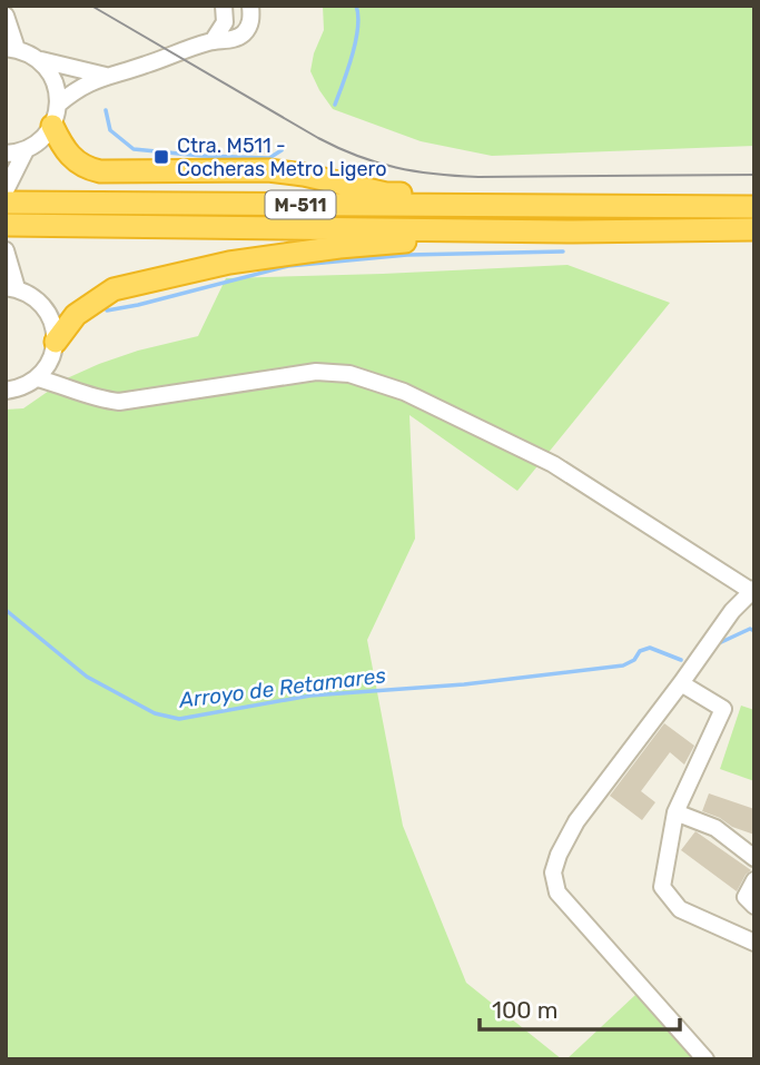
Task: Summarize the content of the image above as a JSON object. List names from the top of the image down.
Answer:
{
  "streets": {
    "highway": ["M-511"]
  },
  "water": ["Arroyo de Retamares"],
  "places": {
    "transit": ["Ctra. M511 - Cocheras Metro Ligero"]
  },
  "scale_bar": "100 m"
}
